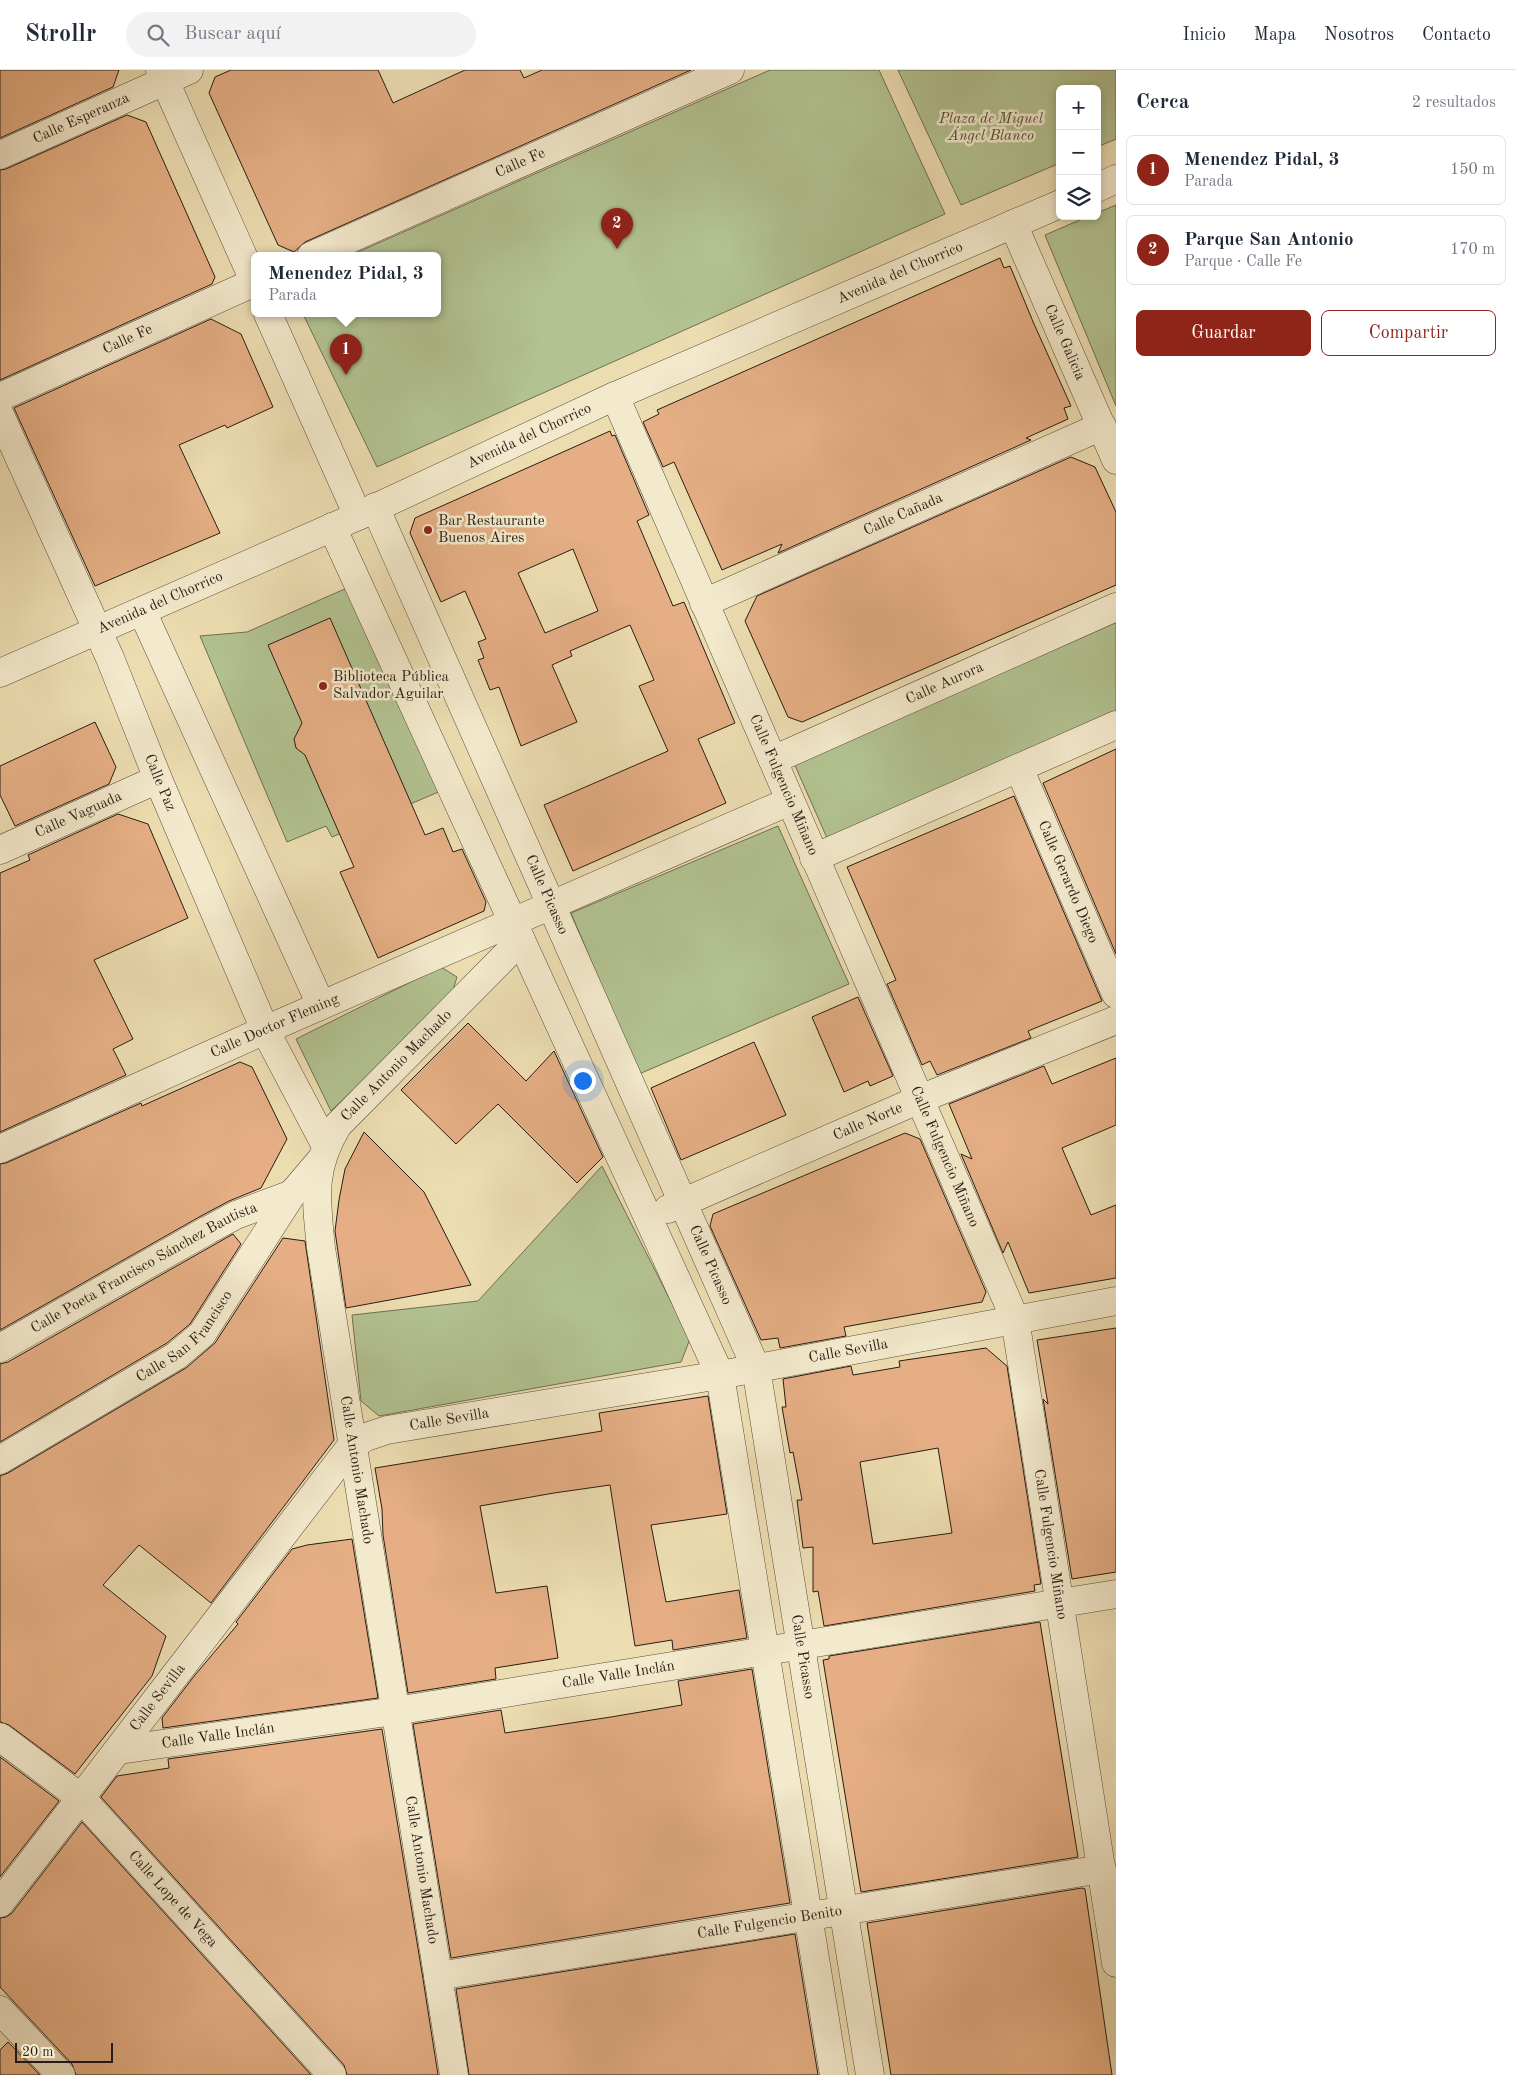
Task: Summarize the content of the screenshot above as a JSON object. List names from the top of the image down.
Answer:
{
  "streets": {
    "street": [
      "Calle Esperanza",
      "Calle Fe",
      "Avenida del Chorrico",
      "Calle Galicia",
      "Calle Cañada",
      "Calle Aurora",
      "Calle Paz",
      "Calle Fulgencio Miñano",
      "Calle Vaguada",
      "Calle Gerardo Diego",
      "Calle Picasso",
      "Calle Doctor Fleming",
      "Calle Antonio Machado",
      "Calle Norte",
      "Calle Poeta Francisco Sánchez Bautista",
      "Calle San Francisco",
      "Calle Sevilla",
      "Calle Valle Inclán",
      "Calle Lope de Vega",
      "Calle Fulgencio Benito"
    ]
  },
  "crossings": [
    ["Avenida del Chorrico", "Calle Galicia"],
    ["Avenida del Chorrico", "Calle Paz"],
    ["Avenida del Chorrico", "Calle Fulgencio Miñano"],
    ["Avenida del Chorrico", "Calle Picasso"],
    ["Calle Galicia", "Calle Cañada"],
    ["Calle Cañada", "Calle Fulgencio Miñano"],
    ["Calle Aurora", "Calle Fulgencio Miñano"],
    ["Calle Paz", "Calle Vaguada"],
    ["Calle Paz", "Calle Doctor Fleming"],
    ["Calle Paz", "Calle Antonio Machado"],
    ["Calle Paz", "Calle San Francisco"],
    ["Calle Fulgencio Miñano", "Calle Norte"],
    ["Calle Fulgencio Miñano", "Calle Sevilla"],
    ["Calle Fulgencio Miñano", "Calle Valle Inclán"],
    ["Calle Fulgencio Miñano", "Calle Fulgencio Benito"],
    ["Calle Picasso", "Calle Doctor Fleming"],
    ["Calle Picasso", "Calle Norte"],
    ["Calle Picasso", "Calle Sevilla"],
    ["Calle Picasso", "Calle Valle Inclán"],
    ["Calle Picasso", "Calle Fulgencio Benito"],
    ["Calle Doctor Fleming", "Calle Antonio Machado"],
    ["Calle Antonio Machado", "Calle San Francisco"],
    ["Calle Antonio Machado", "Calle Sevilla"],
    ["Calle Antonio Machado", "Calle Valle Inclán"],
    ["Calle Antonio Machado", "Calle Fulgencio Benito"],
    ["Calle Poeta Francisco Sánchez Bautista", "Calle San Francisco"],
    ["Calle Sevilla", "Calle Valle Inclán"],
    ["Calle Sevilla", "Calle Lope de Vega"]
  ],
  "parks": ["Plaza de Miguel Ángel Blanco"],
  "places": ["Bar Restaurante Buenos Aires", "Biblioteca Pública Salvador Aguilar"],
  "scale_bar": "20 m",
  "page": {
    "header": "Strollr",
    "search": "Buscar aquí",
    "nav": [
      "Inicio",
      "Mapa",
      "Nosotros",
      "Contacto"
    ],
    "heading": ["Cerca", "2 resultados"],
    "map_buttons": ["+", "−"],
    "list": [
      {
        "mark": "1",
        "name": "Menendez Pidal, 3",
        "note": "Parada",
        "value": "150 m"
      },
      {
        "mark": "2",
        "name": "Parque San Antonio",
        "note": "Parque · Calle Fe",
        "value": "170 m"
      }
    ],
    "pins": ["2", "1"],
    "popup": ["Menendez Pidal, 3", "Parada"],
    "buttons": ["Guardar", "Compartir"],
    "scale": "20 m"
  }
}
